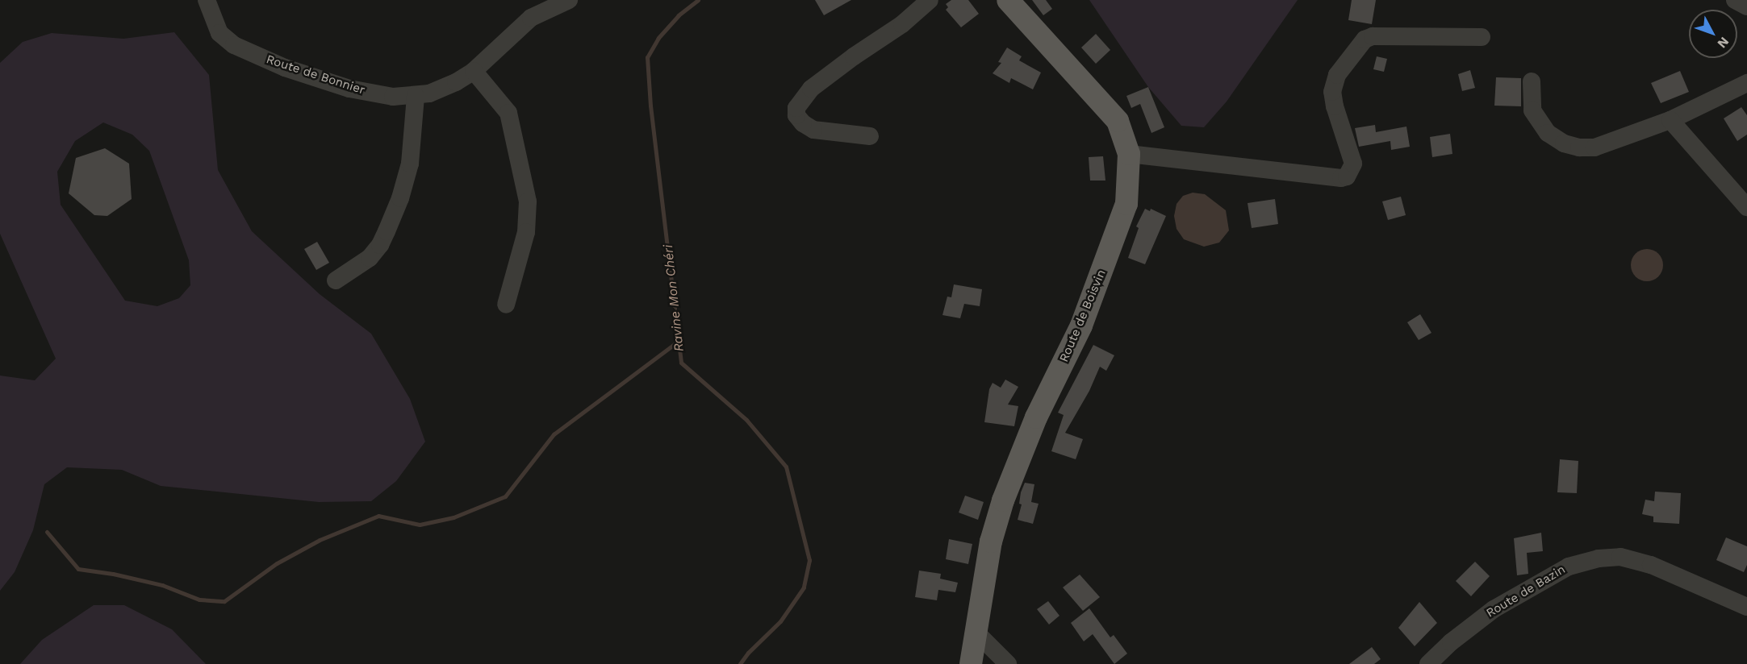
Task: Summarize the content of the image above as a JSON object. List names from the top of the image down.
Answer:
{
  "streets": {
    "main road": ["Route de Boisvin"],
    "street": ["Route de Bonnier", "Route de Bazin"]
  },
  "water": ["Ravine Mon Chéri"],
  "north": "bottom right"
}
